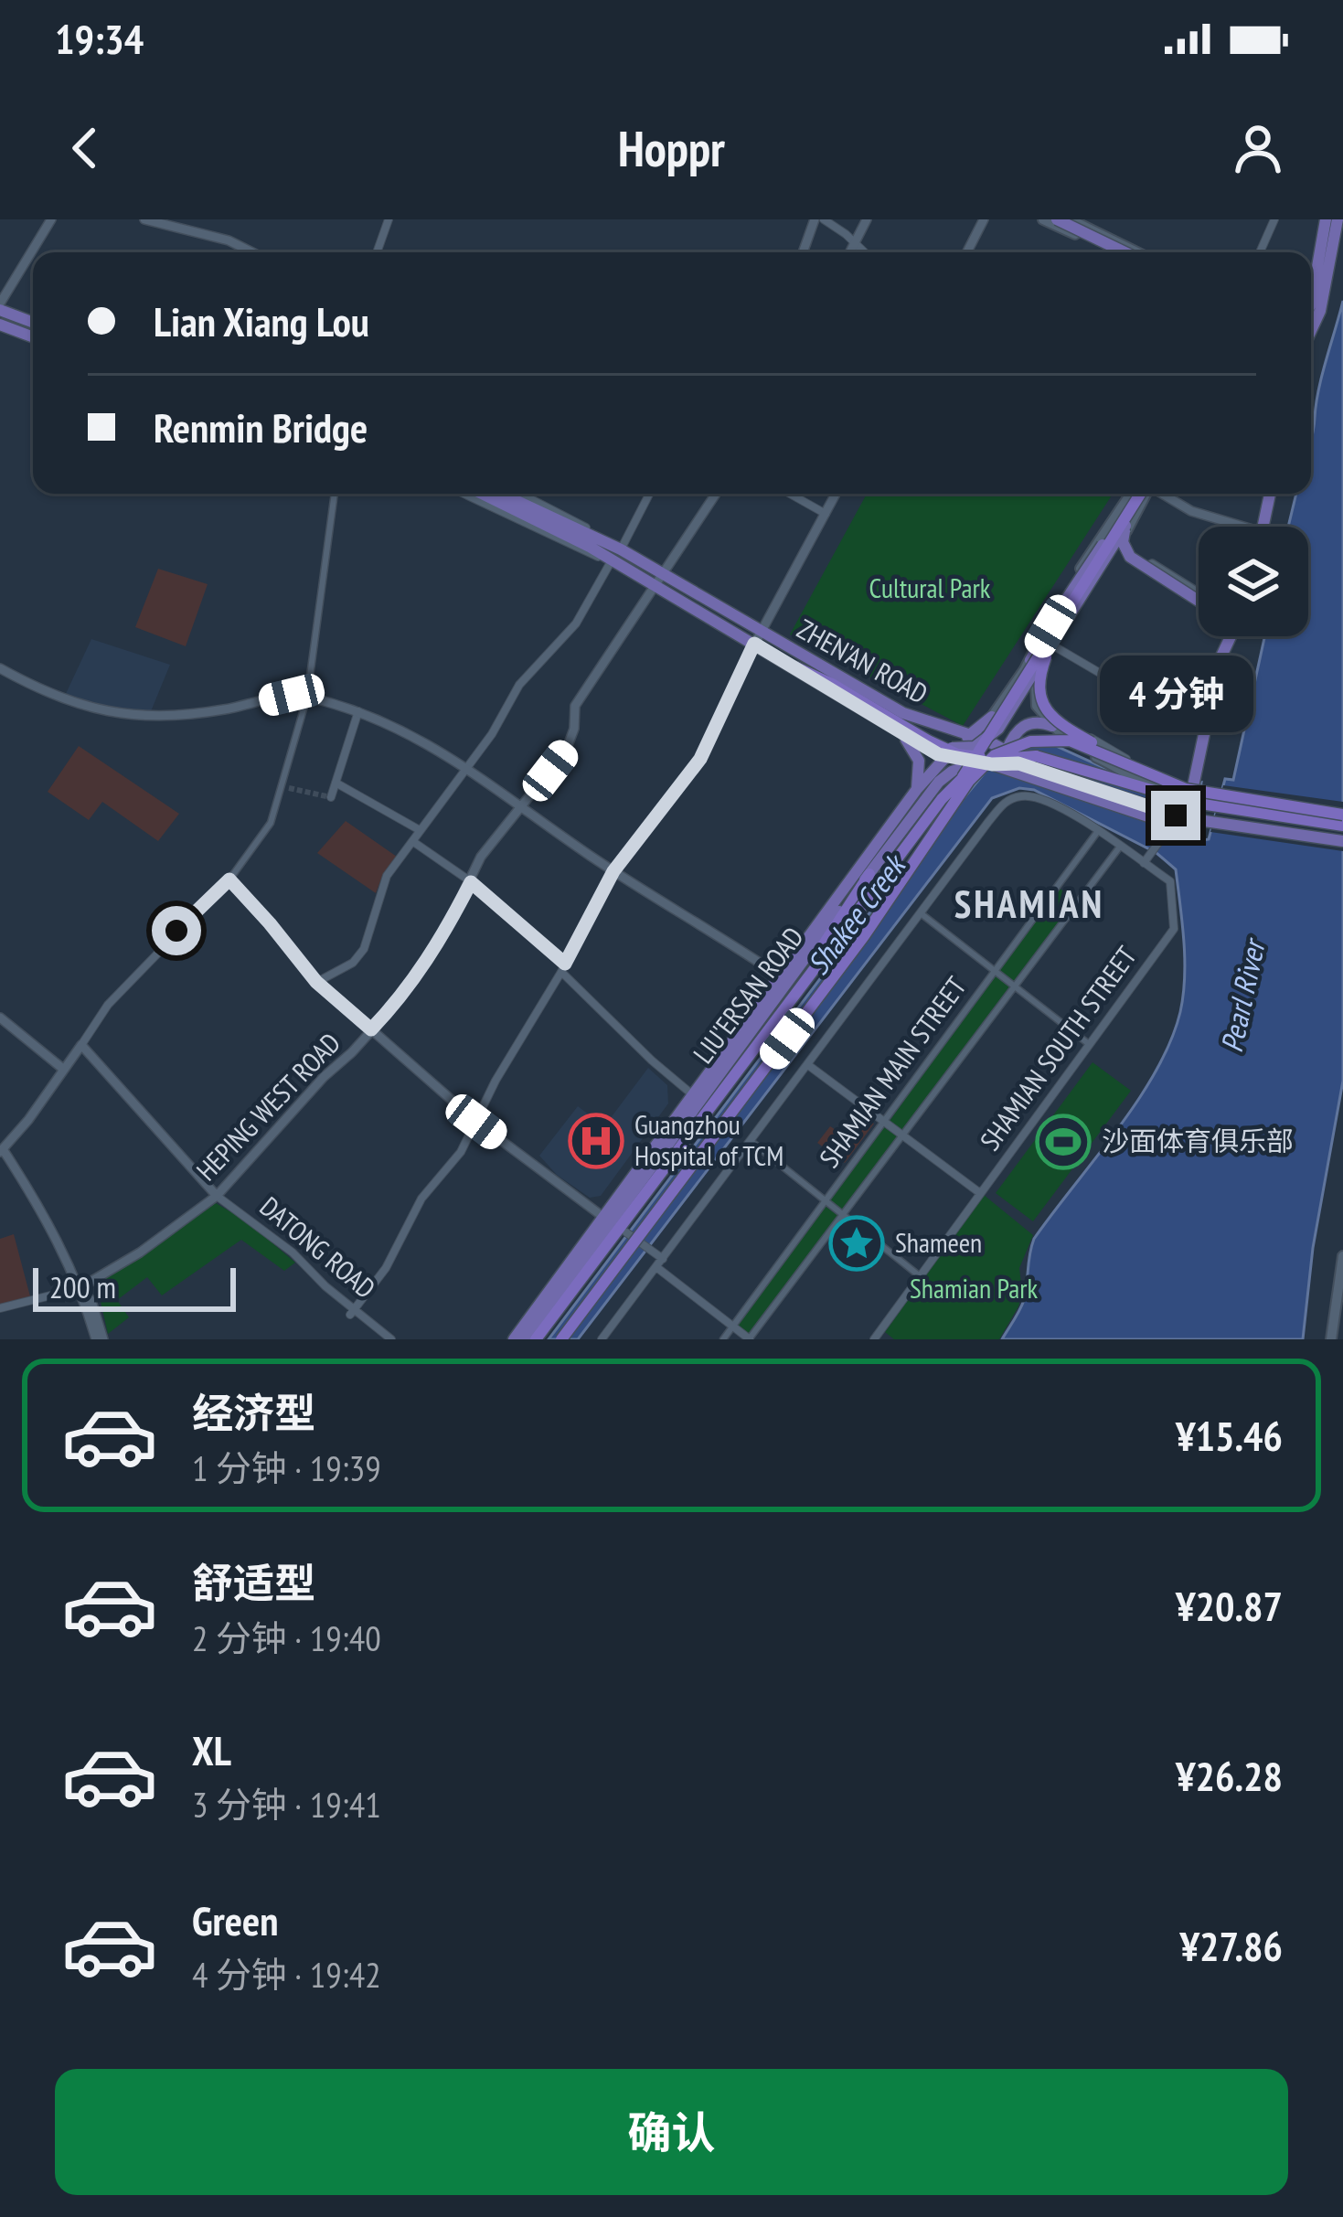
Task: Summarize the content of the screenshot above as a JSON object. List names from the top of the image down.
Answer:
{
  "streets": {
    "main road": ["ZHEN'AN ROAD", "LIU'ERSAN ROAD"],
    "street": [
      "SHAMIAN SOUTH STREET",
      "SHAMIAN MAIN STREET",
      "HEPING WEST ROAD",
      "DATONG ROAD"
    ]
  },
  "crossings": [
    ["ZHEN'AN ROAD", "LIU'ERSAN ROAD"],
    ["ZHEN'AN ROAD", "HEPING WEST ROAD"],
    ["SHAMIAN SOUTH STREET", "SHAMIAN MAIN STREET"],
    ["HEPING WEST ROAD", "DATONG ROAD"]
  ],
  "districts": ["SHAMIAN"],
  "water": ["Shakee Creek", "Pearl River"],
  "parks": ["Cultural Park", "Shamian Park"],
  "places": {
    "hospital": ["Guangzhou Hospital of TCM"],
    "sports": ["沙面体育俱乐部"],
    "place": ["Shameen"]
  },
  "scale_bar": "200 m",
  "page": {
    "status": "19:34",
    "header": "Hoppr",
    "banner": ["Lian Xiang Lou", "Renmin Bridge"],
    "bubble": "4 分钟",
    "scale": "200 m",
    "list": [
      {
        "name": "经济型",
        "note": "1 分钟 · 19:39",
        "value": "¥15.46"
      },
      {
        "name": "舒适型",
        "note": "2 分钟 · 19:40",
        "value": "¥20.87"
      },
      {
        "name": "XL",
        "note": "3 分钟 · 19:41",
        "value": "¥26.28"
      },
      {
        "name": "Green",
        "note": "4 分钟 · 19:42",
        "value": "¥27.86"
      }
    ],
    "buttons": "确认"
  }
}
